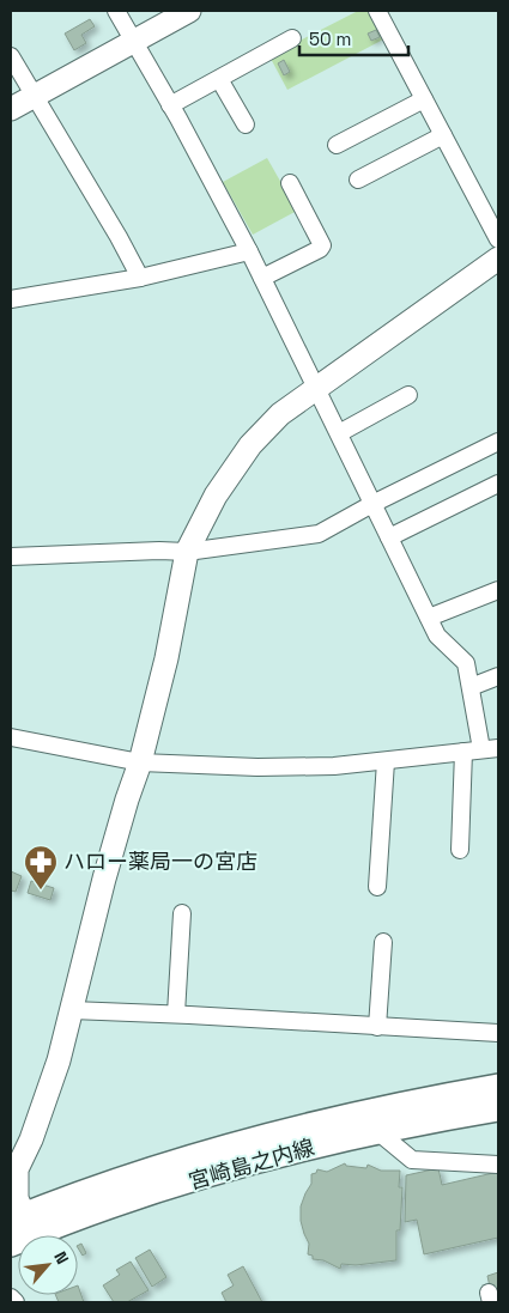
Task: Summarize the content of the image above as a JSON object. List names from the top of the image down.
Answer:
{
  "streets": {
    "main road": ["宮崎島之内線"]
  },
  "places": {
    "pharmacy": ["ハロー薬局一の宮店"]
  },
  "scale_bar": "50 m",
  "north": "top right"
}
